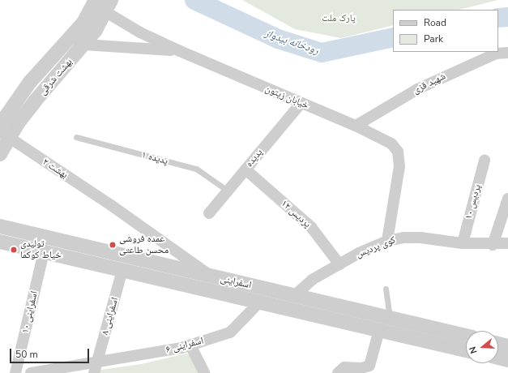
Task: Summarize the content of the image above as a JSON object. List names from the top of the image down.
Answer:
{
  "streets": {
    "street": [
      "بهشت شرقی",
      "شهید قزی",
      "خیابان زیتون",
      "پدیده",
      "بهشت ۲",
      "پردیس ۱۰",
      "پردیس ۱۲",
      "کوی پردیس",
      "اسفراینی",
      "اسفراینی ۱۰",
      "اسفراینی ۸",
      "اسفراینی ۶"
    ],
    "lane": ["پدیده ۱"]
  },
  "crossings": [
    ["بهشت شرقی", "خیابان زیتون"],
    ["بهشت شرقی", "بهشت ۲"],
    ["شهید قزی", "خیابان زیتون"],
    ["خیابان زیتون", "پدیده"],
    ["خیابان زیتون", "کوی پردیس"],
    ["پدیده ۱", "پدیده"],
    ["پدیده", "پردیس ۱۲"],
    ["بهشت ۲", "اسفراینی"],
    ["پردیس ۱۰", "کوی پردیس"],
    ["پردیس ۱۲", "کوی پردیس"],
    ["کوی پردیس", "اسفراینی"],
    ["اسفراینی", "اسفراینی ۱۰"],
    ["اسفراینی", "اسفراینی ۸"],
    ["اسفراینی", "اسفراینی ۶"],
    ["اسفراینی ۸", "اسفراینی ۶"]
  ],
  "water": ["رودخانه بیدواز"],
  "parks": ["پارک ملت"],
  "places": ["عمده فروشی محسن طاعتی", "تولیدی خیاط کوکما"],
  "legend": ["Road", "Park"],
  "scale_bar": "50 m",
  "north": "left"
}
